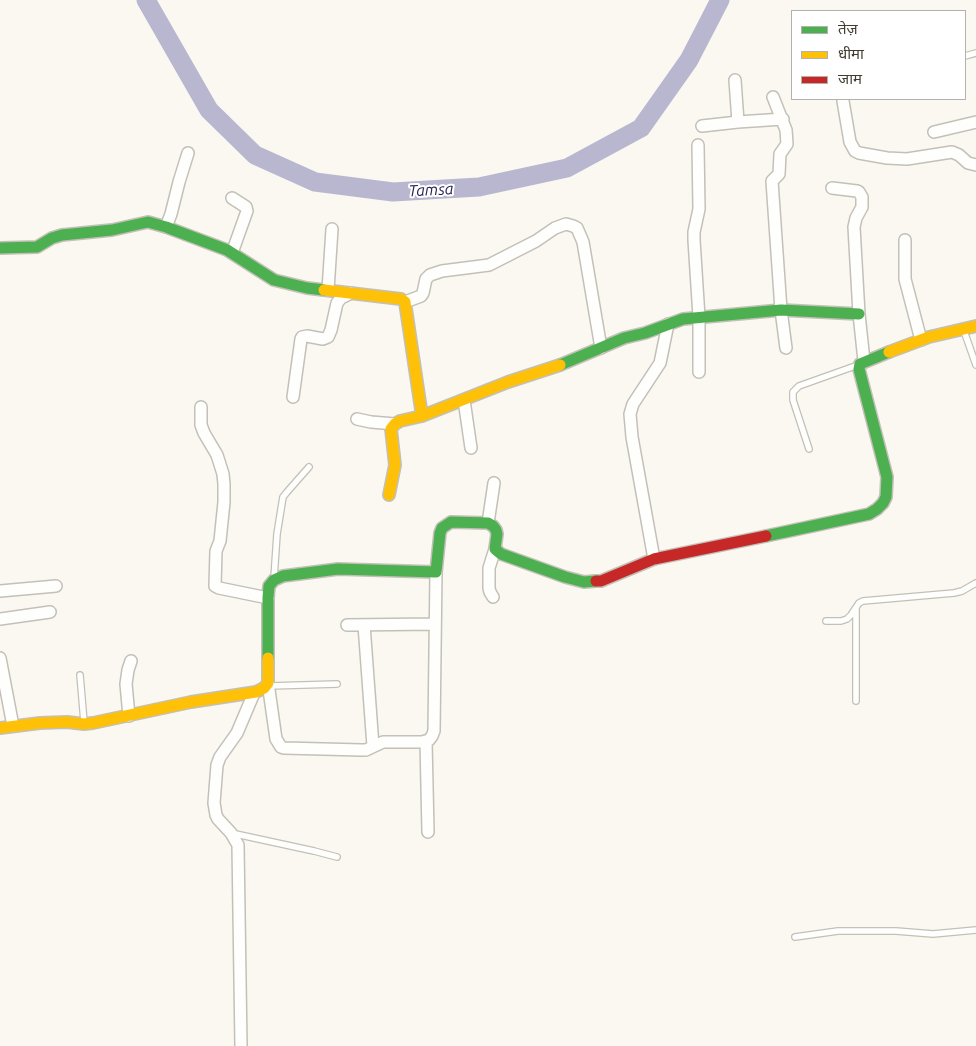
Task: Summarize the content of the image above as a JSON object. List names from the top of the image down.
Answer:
{
  "water": ["Tamsa"],
  "legend": ["तेज़", "धीमा", "जाम"]
}
